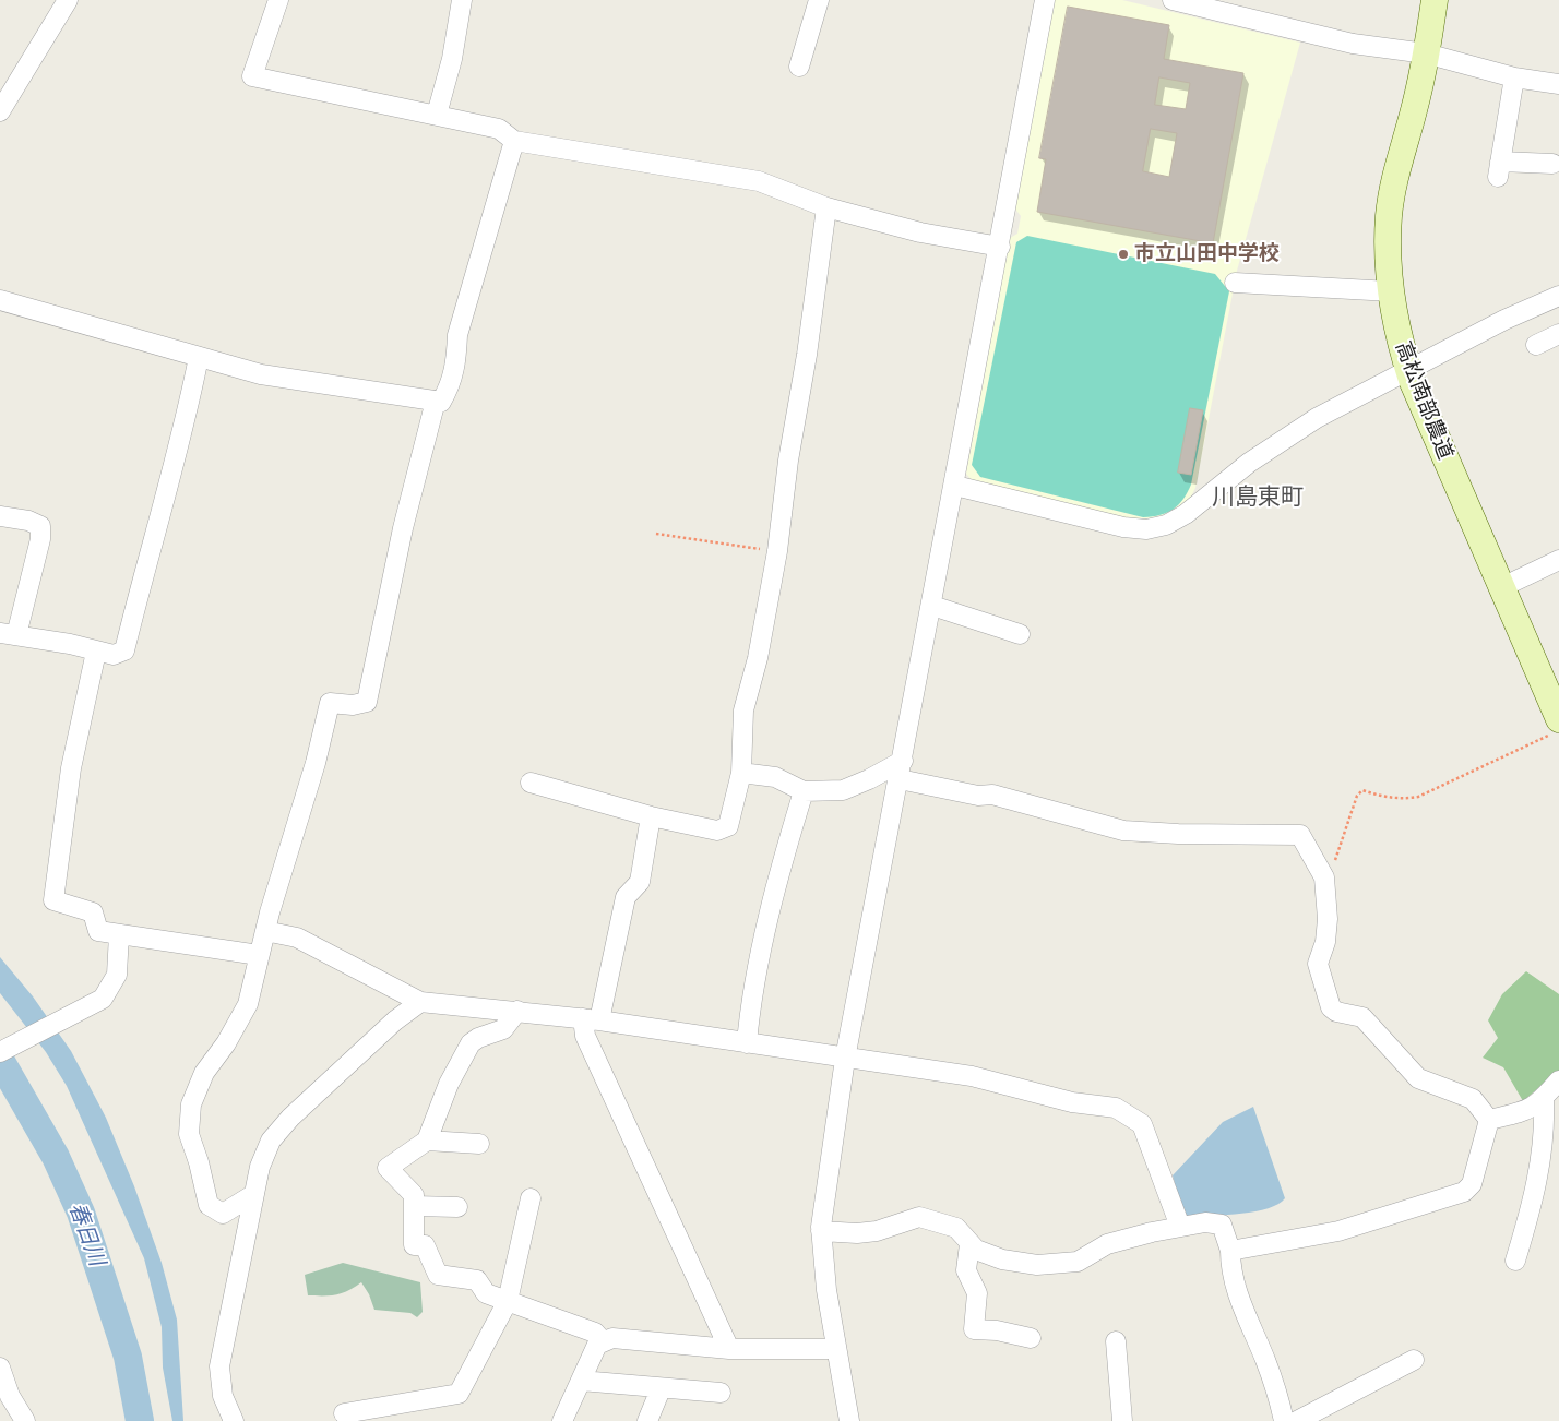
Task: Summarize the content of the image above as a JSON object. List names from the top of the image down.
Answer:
{
  "streets": {
    "street": ["高松南部農道"]
  },
  "districts": ["川島東町"],
  "water": ["春日川"],
  "places": ["市立山田中学校"]
}
